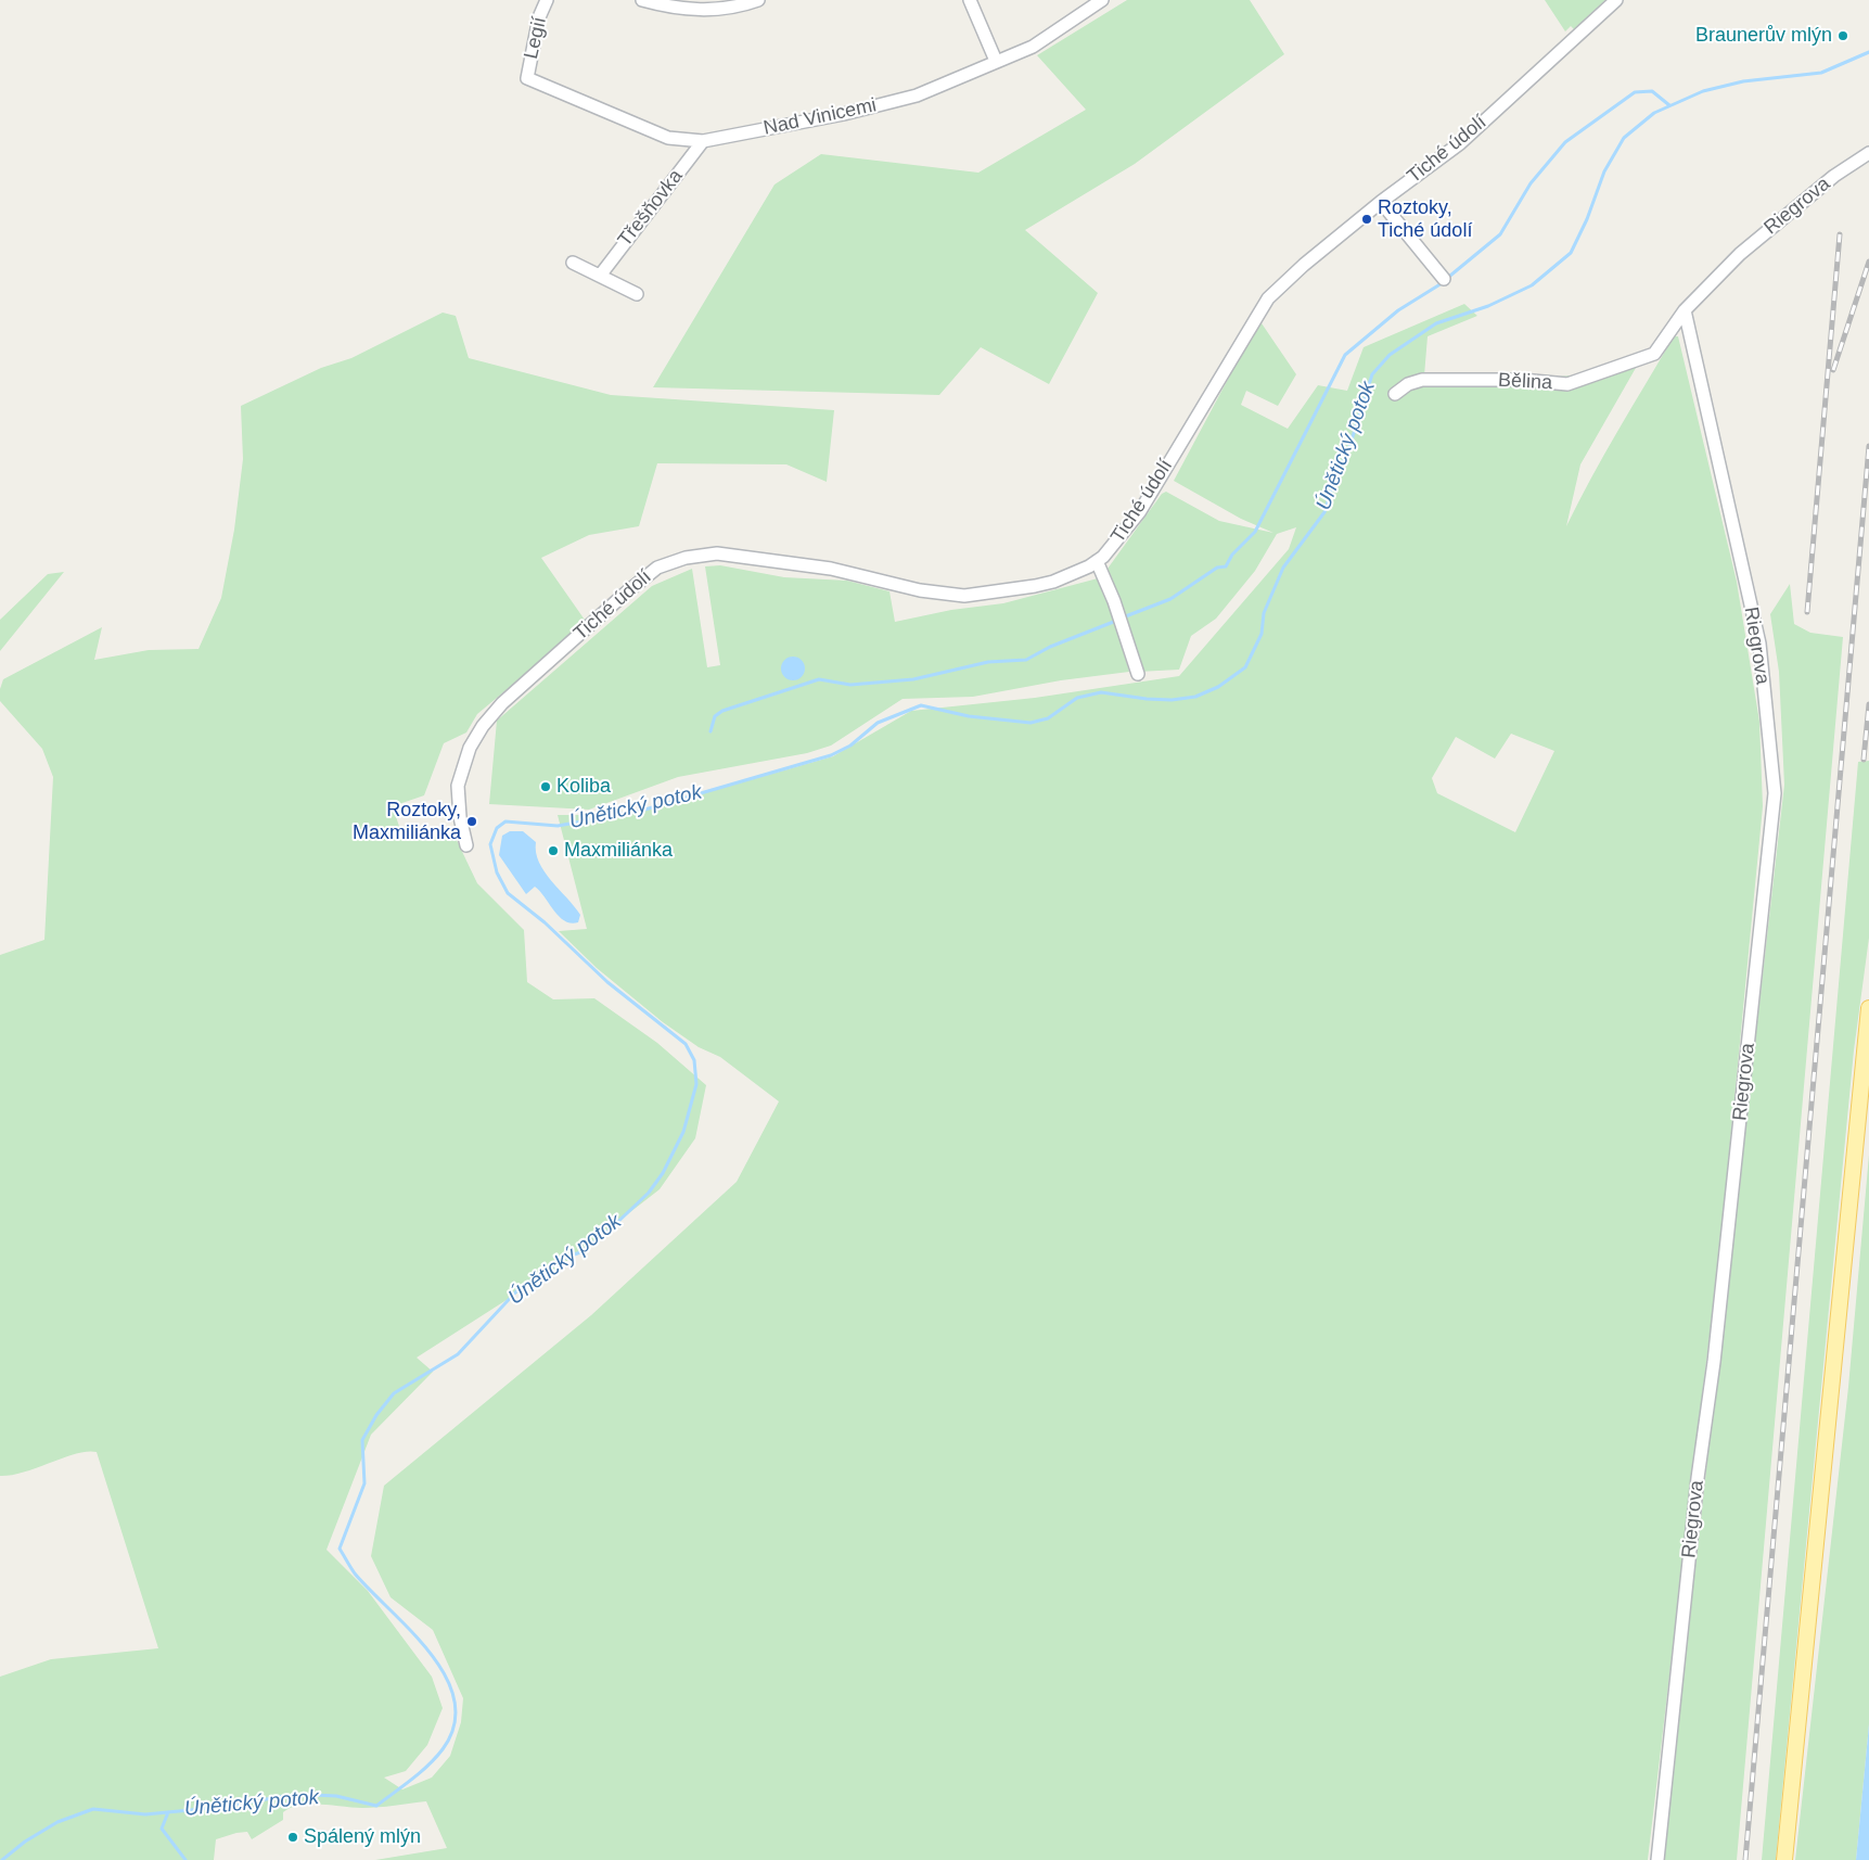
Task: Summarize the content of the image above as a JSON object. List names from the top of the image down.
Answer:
{
  "streets": {
    "street": [
      "Legií",
      "Nad Vinicemi",
      "Tiché údolí",
      "Riegrova",
      "Třešňovka",
      "Bělina"
    ]
  },
  "crossings": [
    ["Legií", "Nad Vinicemi"],
    ["Nad Vinicemi", "Třešňovka"],
    ["Riegrova", "Bělina"]
  ],
  "water": ["Únětický potok"],
  "places": [
    "Braunerův mlýn",
    "Roztoky, Tiché údolí",
    "Koliba",
    "Roztoky, Maxmiliánka",
    "Maxmiliánka",
    "Spálený mlýn"
  ]
}
